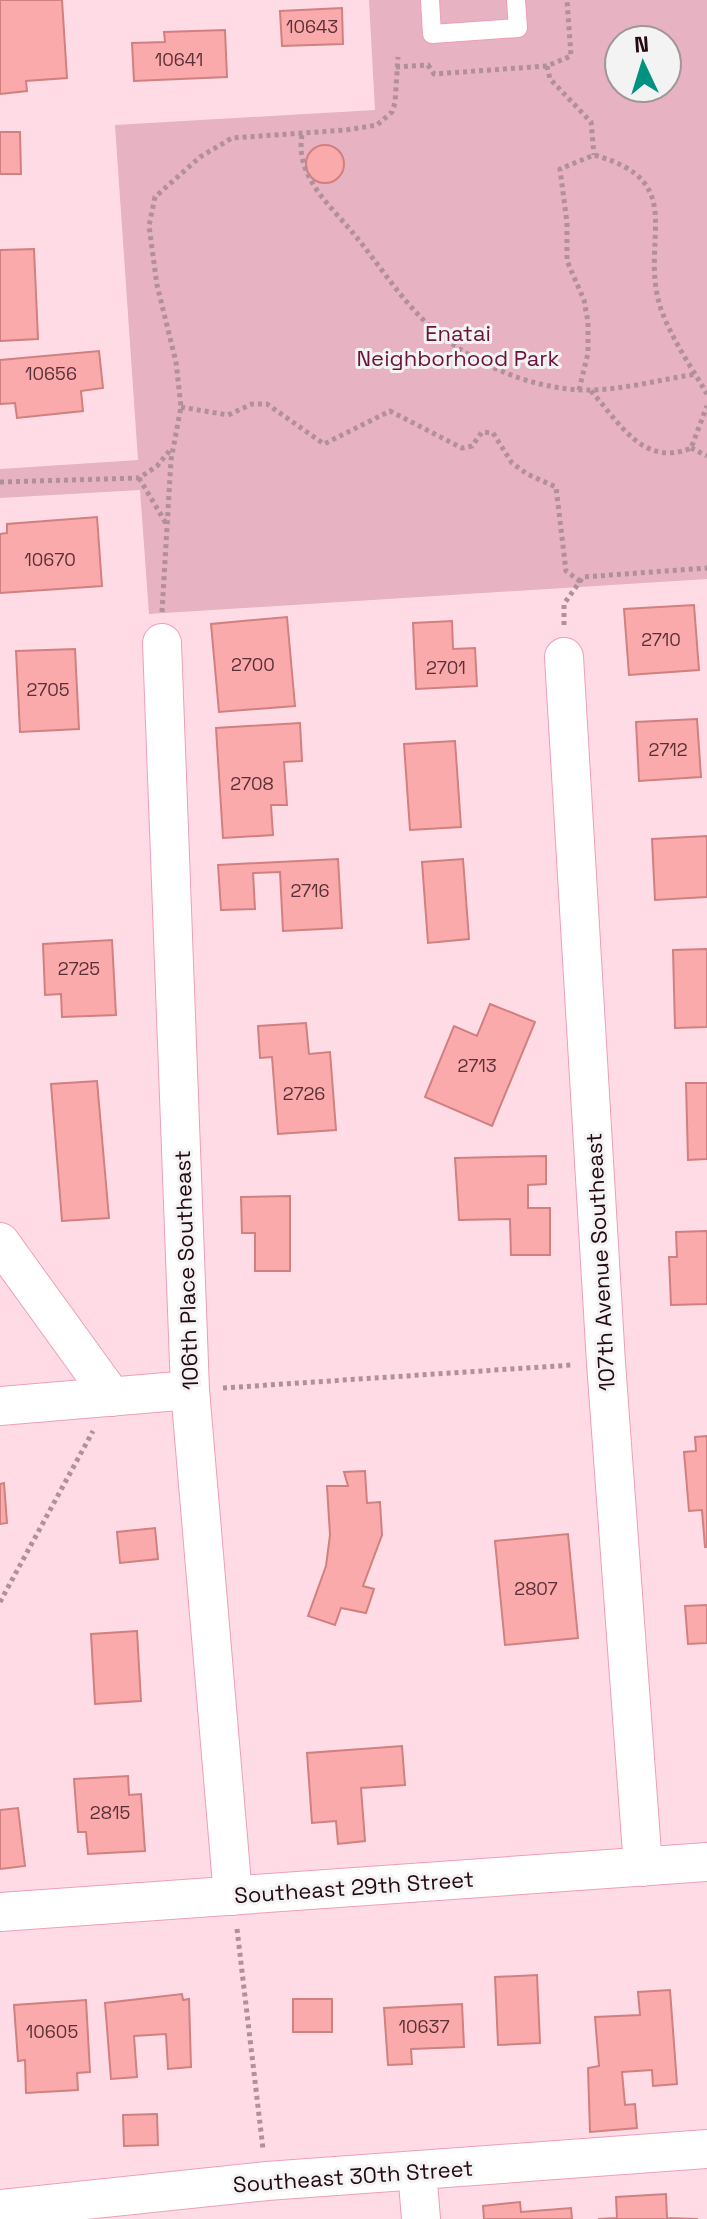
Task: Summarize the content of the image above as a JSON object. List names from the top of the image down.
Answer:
{
  "streets": {
    "street": [
      "107th Avenue Southeast",
      "106th Place Southeast",
      "Southeast 29th Street",
      "Southeast 30th Street"
    ]
  },
  "crossings": [
    ["107th Avenue Southeast", "Southeast 29th Street"],
    ["106th Place Southeast", "Southeast 29th Street"]
  ],
  "parks": ["Enatai Neighborhood Park"],
  "house_numbers": [
    "10643",
    "10641",
    "10656",
    "10670",
    "2710",
    "2700",
    "2701",
    "2705",
    "2712",
    "2708",
    "2716",
    "2725",
    "2713",
    "2726",
    "2807",
    "2815",
    "10637",
    "10605"
  ],
  "north": "top"
}
